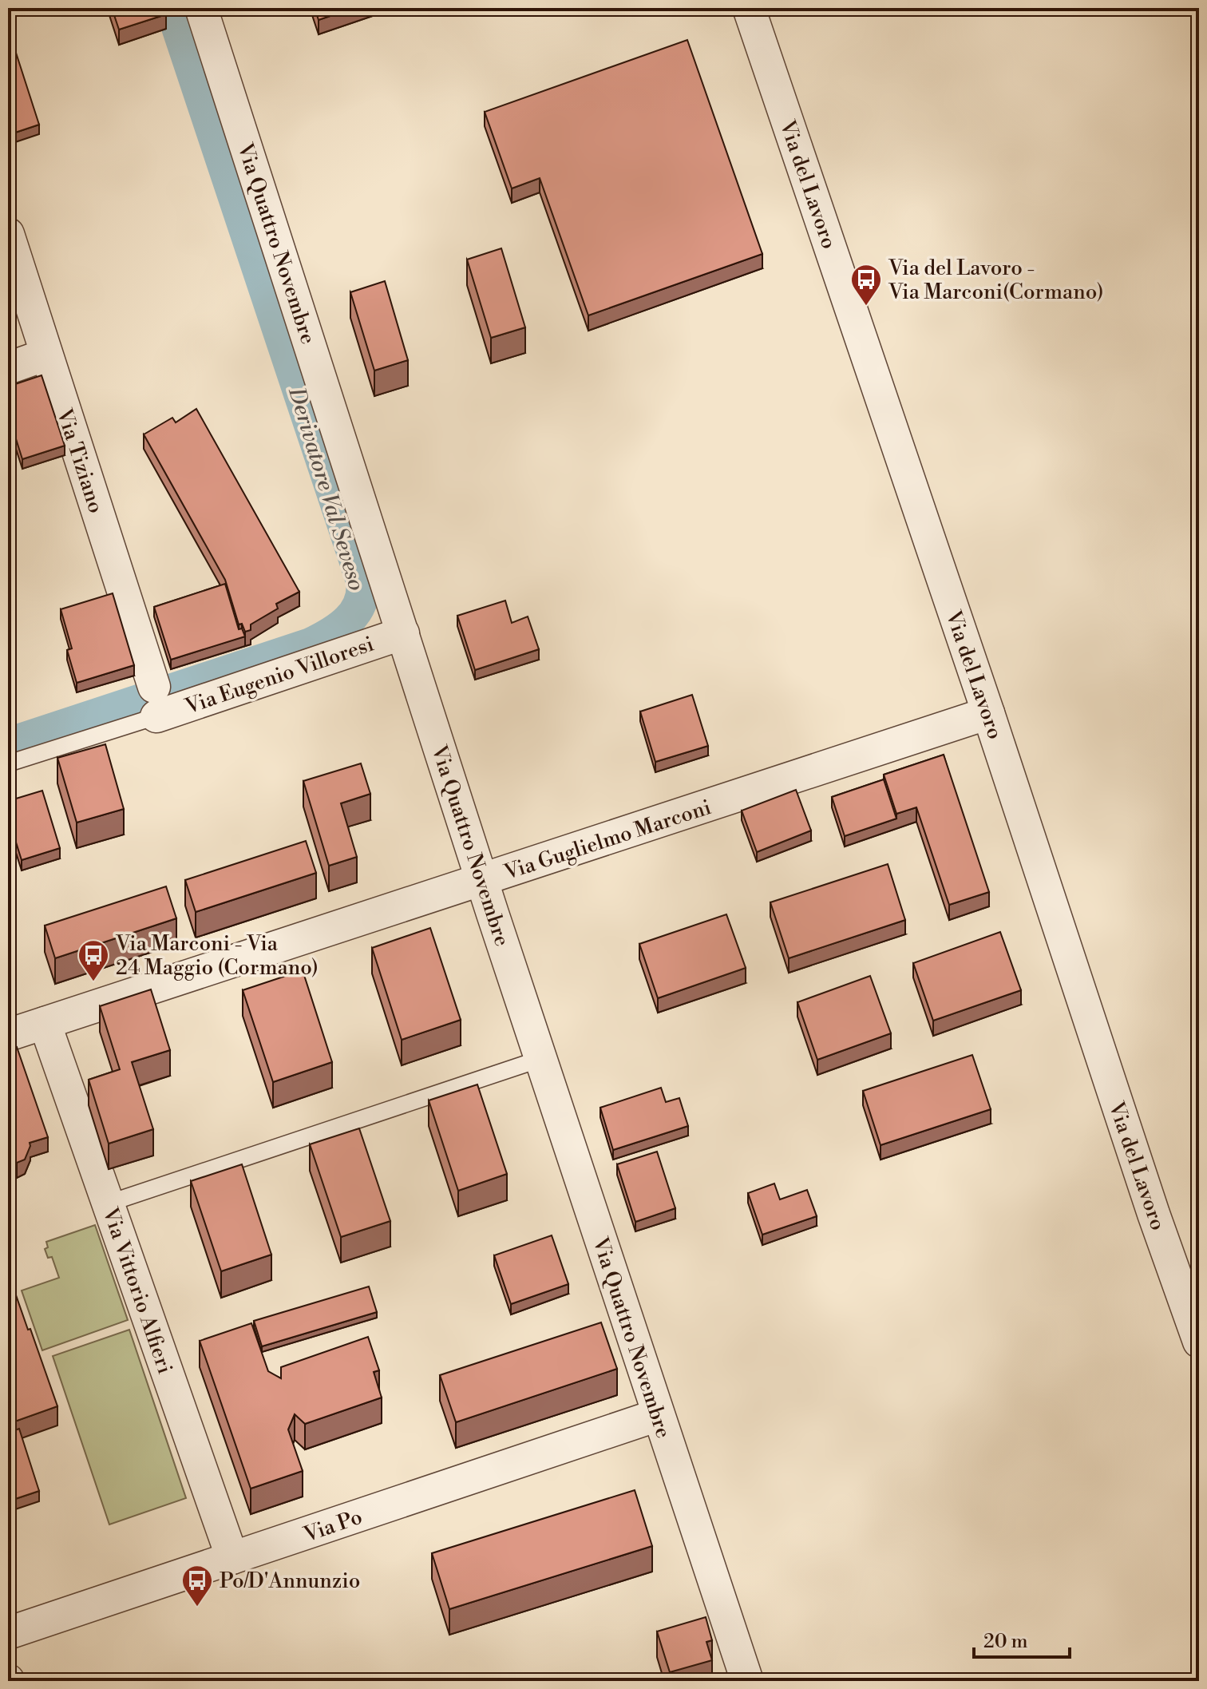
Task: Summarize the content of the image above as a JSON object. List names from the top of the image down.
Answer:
{
  "streets": {
    "street": [
      "Via del Lavoro",
      "Via Quattro Novembre",
      "Via Tiziano",
      "Via Eugenio Villoresi",
      "Via Guglielmo Marconi",
      "Via Vittorio Alfieri",
      "Via Po"
    ]
  },
  "crossings": [
    ["Via del Lavoro", "Via Guglielmo Marconi"],
    ["Via Quattro Novembre", "Via Eugenio Villoresi"],
    ["Via Quattro Novembre", "Via Guglielmo Marconi"],
    ["Via Quattro Novembre", "Via Po"],
    ["Via Tiziano", "Via Eugenio Villoresi"],
    ["Via Guglielmo Marconi", "Via Vittorio Alfieri"],
    ["Via Vittorio Alfieri", "Via Po"]
  ],
  "water": ["Derivatore Val Seveso"],
  "places": {
    "bus stop": ["Via del Lavoro - Via Marconi(Cormano)", "Via Marconi - Via 24 Maggio (Cormano)", "Po/D'Annunzio"]
  },
  "scale_bar": "20 m"
}
